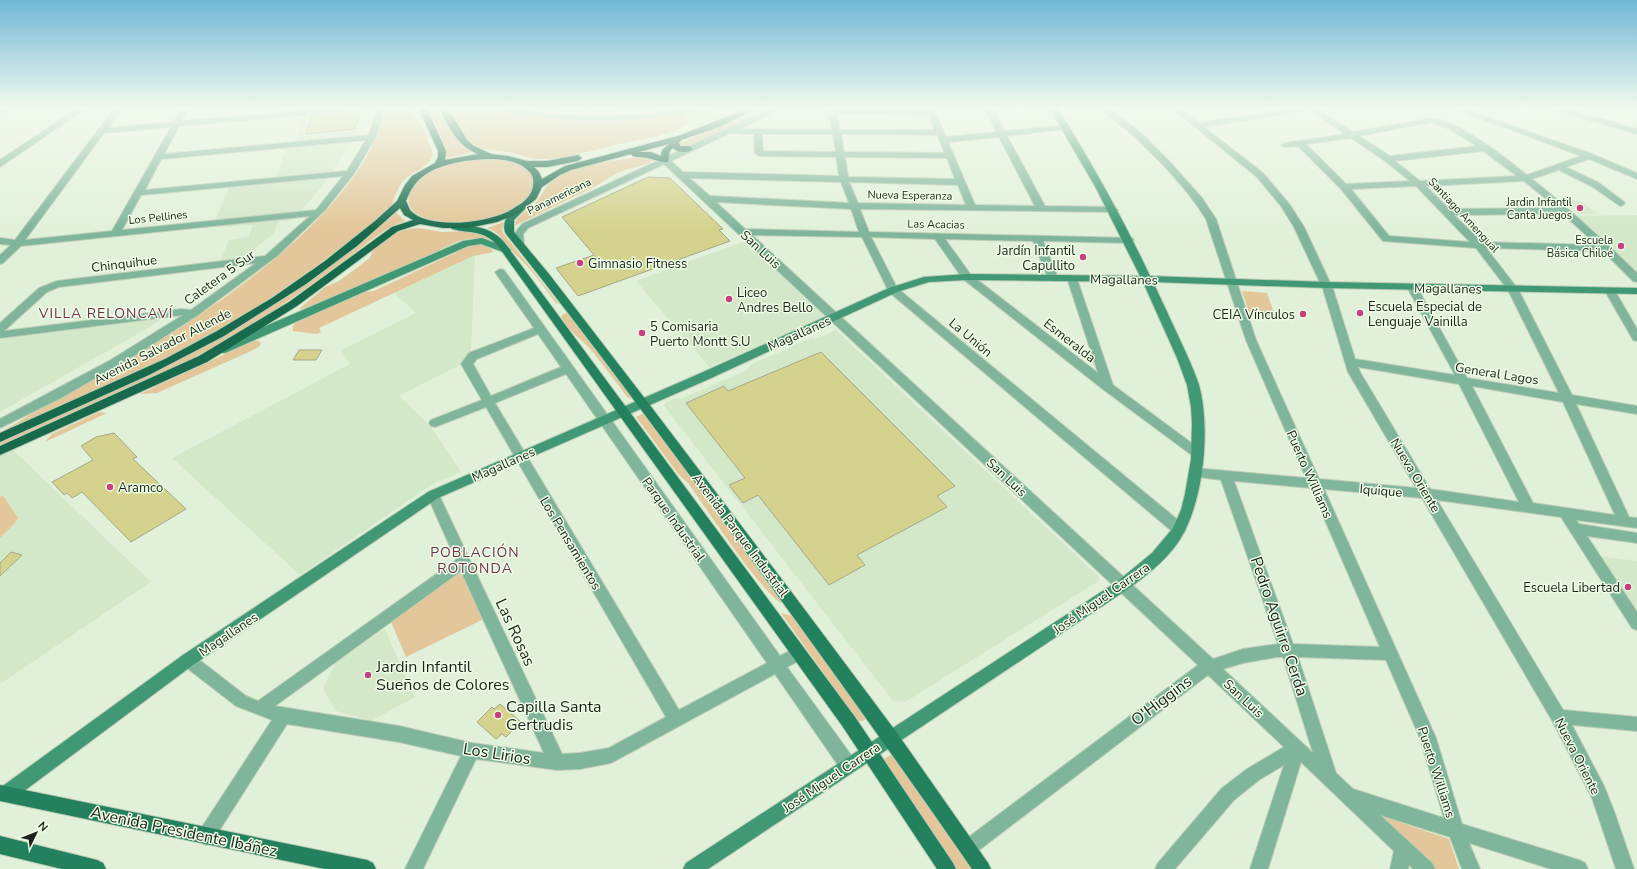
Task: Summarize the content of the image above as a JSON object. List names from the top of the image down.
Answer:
{
  "streets": {
    "highway": ["Avenida Salvador Allende"],
    "main road": ["Avenida Parque Industrial", "Avenida Presidente Ibáñez"],
    "street": [
      "Nueva Esperanza",
      "Panamericana",
      "Santiago Amengual",
      "Los Pellines",
      "Las Acacias",
      "San Luis",
      "Chinquihue",
      "Caletera 5 Sur",
      "Magallanes",
      "La Unión",
      "Esmeralda",
      "General Lagos",
      "Puerto Williams",
      "Nueva Oriente",
      "Iquique",
      "Parque Industrial",
      "Los Pensamientos",
      "José Miguel Carrera",
      "Pedro Aguirre Cerda",
      "Las Rosas",
      "O'Higgins",
      "Los Lirios"
    ]
  },
  "crossings": [
    ["Nueva Esperanza", "San Luis"],
    ["Nueva Esperanza", "La Unión"],
    ["Nueva Esperanza", "José Miguel Carrera"],
    ["Panamericana", "San Luis"],
    ["Panamericana", "Avenida Parque Industrial"],
    ["Santiago Amengual", "Magallanes"],
    ["Santiago Amengual", "General Lagos"],
    ["Santiago Amengual", "Iquique"],
    ["Los Pellines", "Caletera 5 Sur"],
    ["Las Acacias", "San Luis"],
    ["Las Acacias", "La Unión"],
    ["Las Acacias", "Esmeralda"],
    ["Las Acacias", "José Miguel Carrera"],
    ["San Luis", "Magallanes"],
    ["San Luis", "Puerto Williams"],
    ["San Luis", "José Miguel Carrera"],
    ["San Luis", "Pedro Aguirre Cerda"],
    ["San Luis", "O'Higgins"],
    ["Chinquihue", "Caletera 5 Sur"],
    ["Magallanes", "La Unión"],
    ["Magallanes", "Esmeralda"],
    ["Magallanes", "Puerto Williams"],
    ["Magallanes", "Nueva Oriente"],
    ["Magallanes", "Parque Industrial"],
    ["Magallanes", "Avenida Parque Industrial"],
    ["Magallanes", "Los Pensamientos"],
    ["Magallanes", "José Miguel Carrera"],
    ["Magallanes", "Las Rosas"],
    ["Magallanes", "Los Lirios"],
    ["Magallanes", "Avenida Presidente Ibáñez"],
    ["La Unión", "José Miguel Carrera"],
    ["Esmeralda", "José Miguel Carrera"],
    ["Avenida Salvador Allende", "Avenida Parque Industrial"],
    ["General Lagos", "Nueva Oriente"],
    ["Puerto Williams", "Iquique"],
    ["Puerto Williams", "O'Higgins"],
    ["Nueva Oriente", "Iquique"],
    ["Iquique", "José Miguel Carrera"],
    ["Iquique", "Pedro Aguirre Cerda"],
    ["Parque Industrial", "Los Pensamientos"],
    ["Parque Industrial", "José Miguel Carrera"],
    ["Parque Industrial", "Los Lirios"],
    ["Avenida Parque Industrial", "José Miguel Carrera"],
    ["Avenida Parque Industrial", "O'Higgins"],
    ["Avenida Parque Industrial", "Los Lirios"],
    ["Los Pensamientos", "Los Lirios"],
    ["Pedro Aguirre Cerda", "O'Higgins"],
    ["Las Rosas", "Los Lirios"]
  ],
  "districts": ["VILLA RELONCAVÍ", "POBLACIÓN ROTONDA"],
  "places": [
    "Jardin Infantil Canta Juegos",
    "Escuela Básica Chiloé",
    "Jardín Infantil Capullito",
    "Gimnasio Fitness",
    "Liceo Andres Bello",
    "Escuela Especial de Lenguaje Vainilla",
    "CEIA Vínculos",
    "5 Comisaria Puerto Montt S.U",
    "Aramco",
    "Escuela Libertad",
    "Jardin Infantil Sueños de Colores",
    "Capilla Santa Gertrudis"
  ],
  "north": "top right"
}
